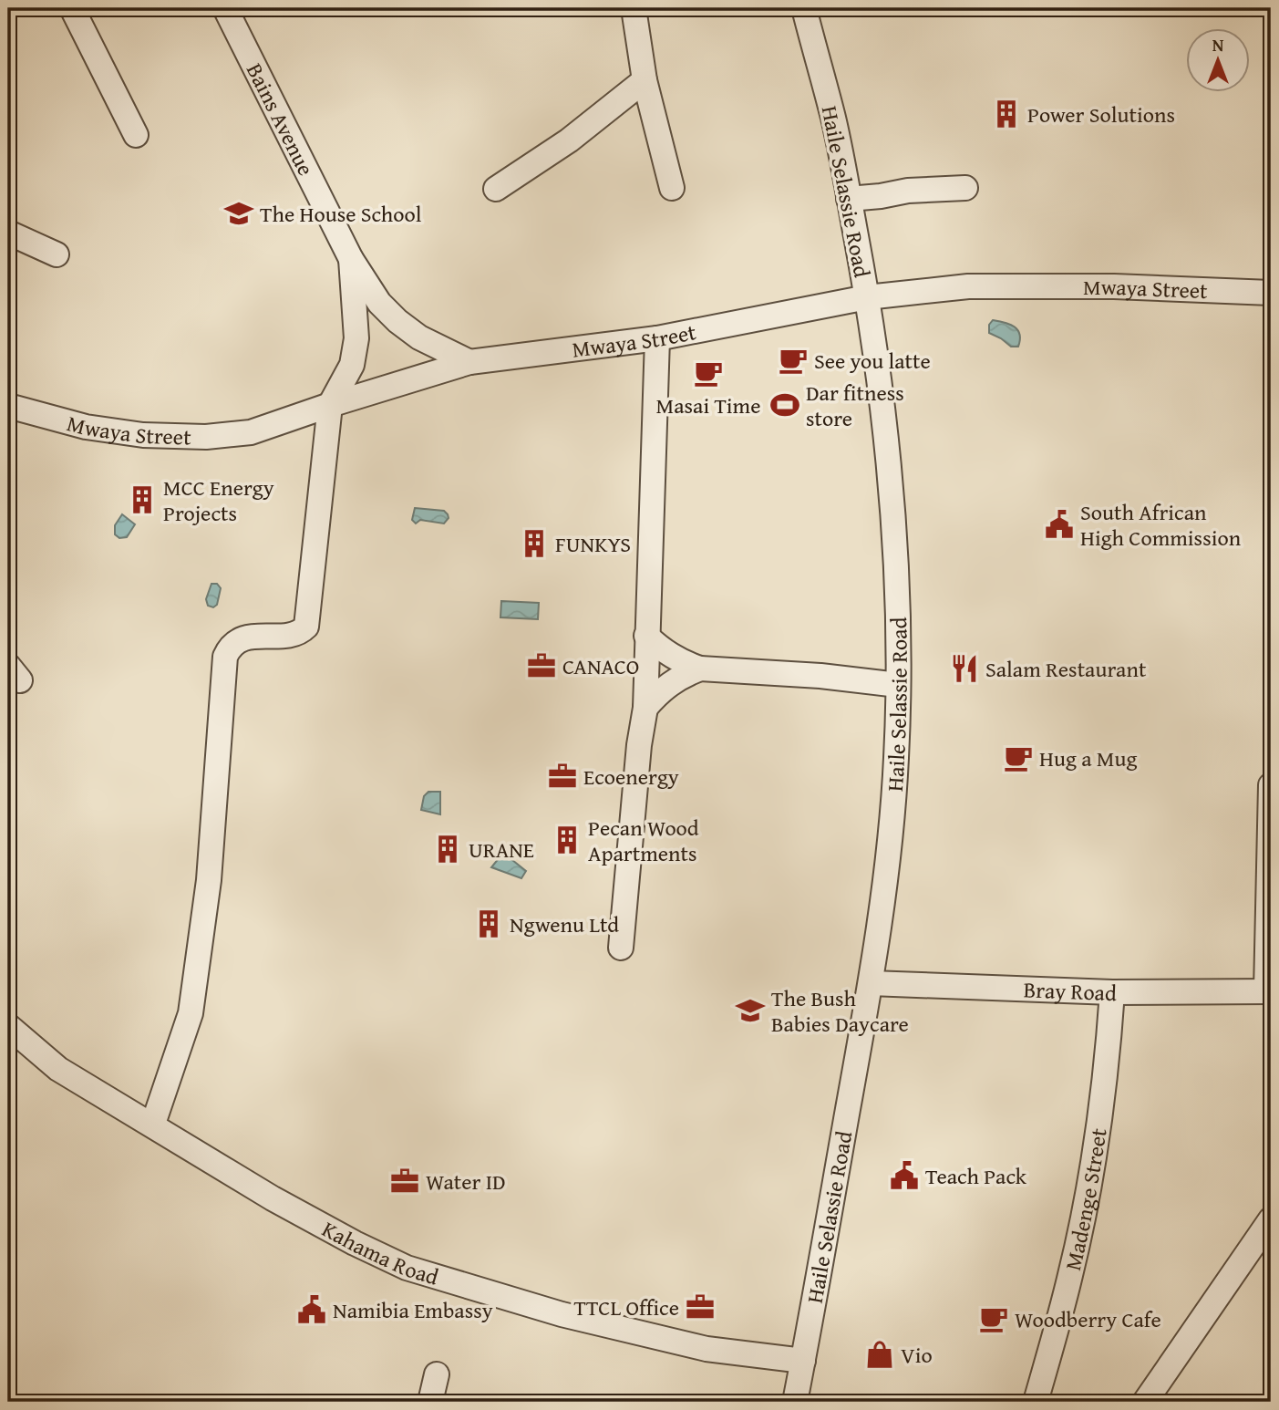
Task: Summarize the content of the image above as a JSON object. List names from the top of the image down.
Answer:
{
  "streets": {
    "street": [
      "Bains Avenue",
      "Haile Selassie Road",
      "Mwaya Street",
      "Bray Road",
      "Madenge Street",
      "Kahama Road"
    ]
  },
  "crossings": [
    ["Bains Avenue", "Mwaya Street"],
    ["Haile Selassie Road", "Mwaya Street"],
    ["Haile Selassie Road", "Bray Road"],
    ["Haile Selassie Road", "Kahama Road"],
    ["Bray Road", "Madenge Street"]
  ],
  "places": {
    "building": [
      "Power Solutions",
      "MCC Energy Projects",
      "FUNKYS",
      "Pecan Wood Apartments",
      "URANE",
      "Ngwenu Ltd"
    ],
    "school or university": ["The House School", "The Bush Babies Daycare"],
    "cafe": [
      "See you latte",
      "Masai Time",
      "Hug a Mug",
      "Woodberry Cafe"
    ],
    "sports": ["Dar fitness store"],
    "public building": ["South African High Commission", "Teach Pack", "Namibia Embassy"],
    "office": [
      "CANACO",
      "Ecoenergy",
      "Water ID",
      "TTCL Office"
    ],
    "restaurant": ["Salam Restaurant"],
    "shop": ["Vio"]
  },
  "north": "top"
}
